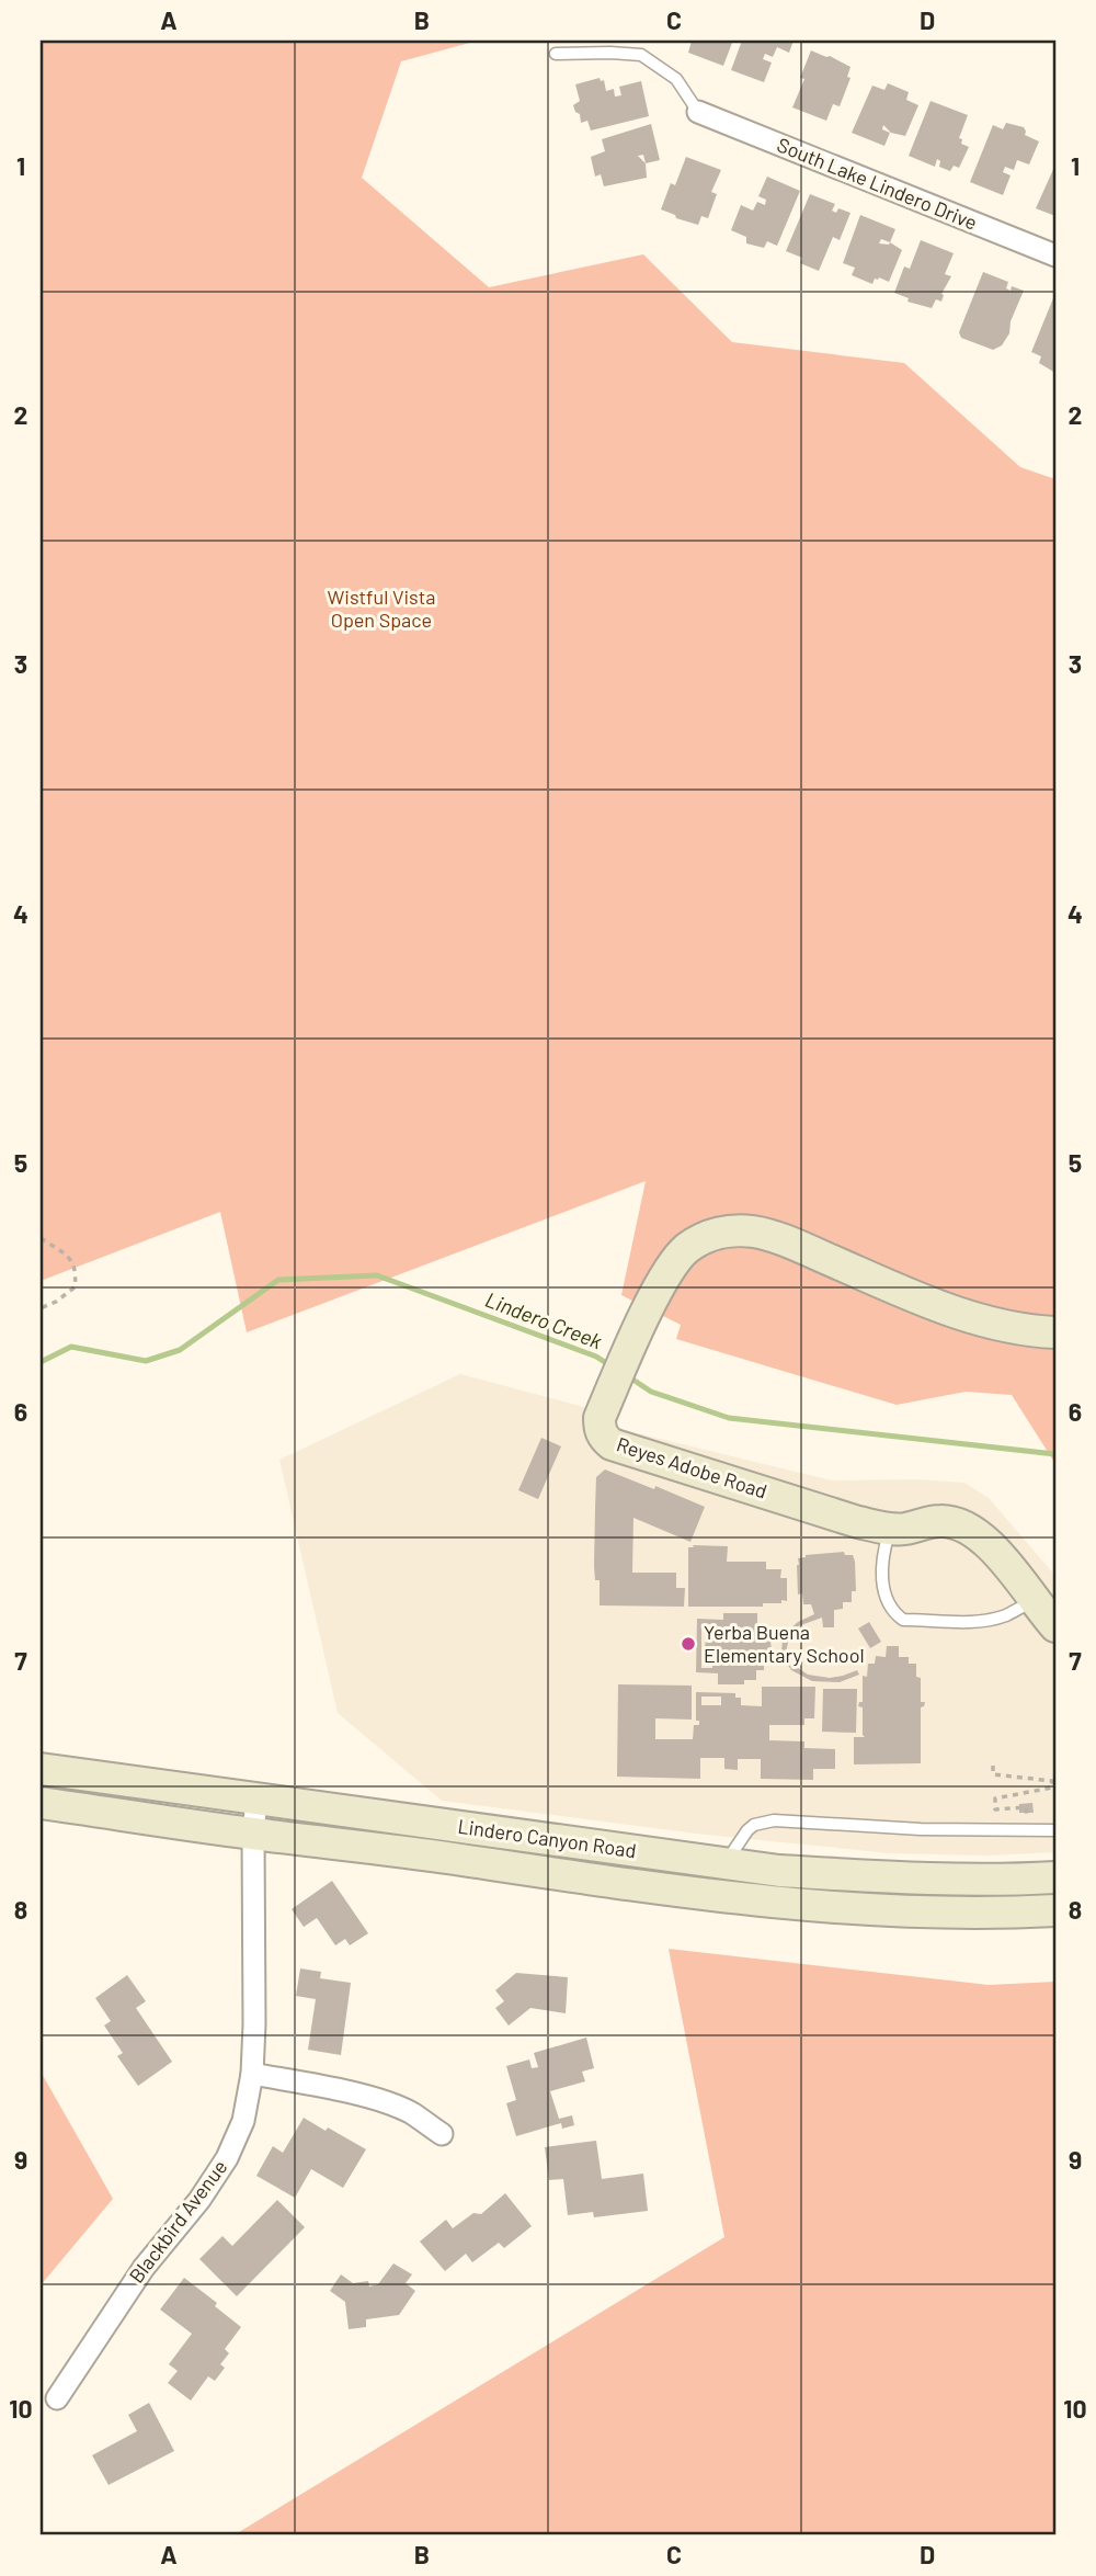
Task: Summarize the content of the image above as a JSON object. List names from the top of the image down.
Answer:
{
  "streets": {
    "main road": ["Reyes Adobe Road", "Lindero Canyon Road"],
    "street": ["South Lake Lindero Drive", "Blackbird Avenue"]
  },
  "crossings": [
    ["Lindero Canyon Road", "Blackbird Avenue"]
  ],
  "water": ["Lindero Creek"],
  "parks": ["Wistful Vista Open Space"],
  "places": ["Yerba Buena Elementary School"],
  "grid": {
    "columns": [
      "A",
      "B",
      "C",
      "D"
    ],
    "rows": [
      "1",
      "2",
      "3",
      "4",
      "5",
      "6",
      "7",
      "8",
      "9",
      "10"
    ]
  }
}
